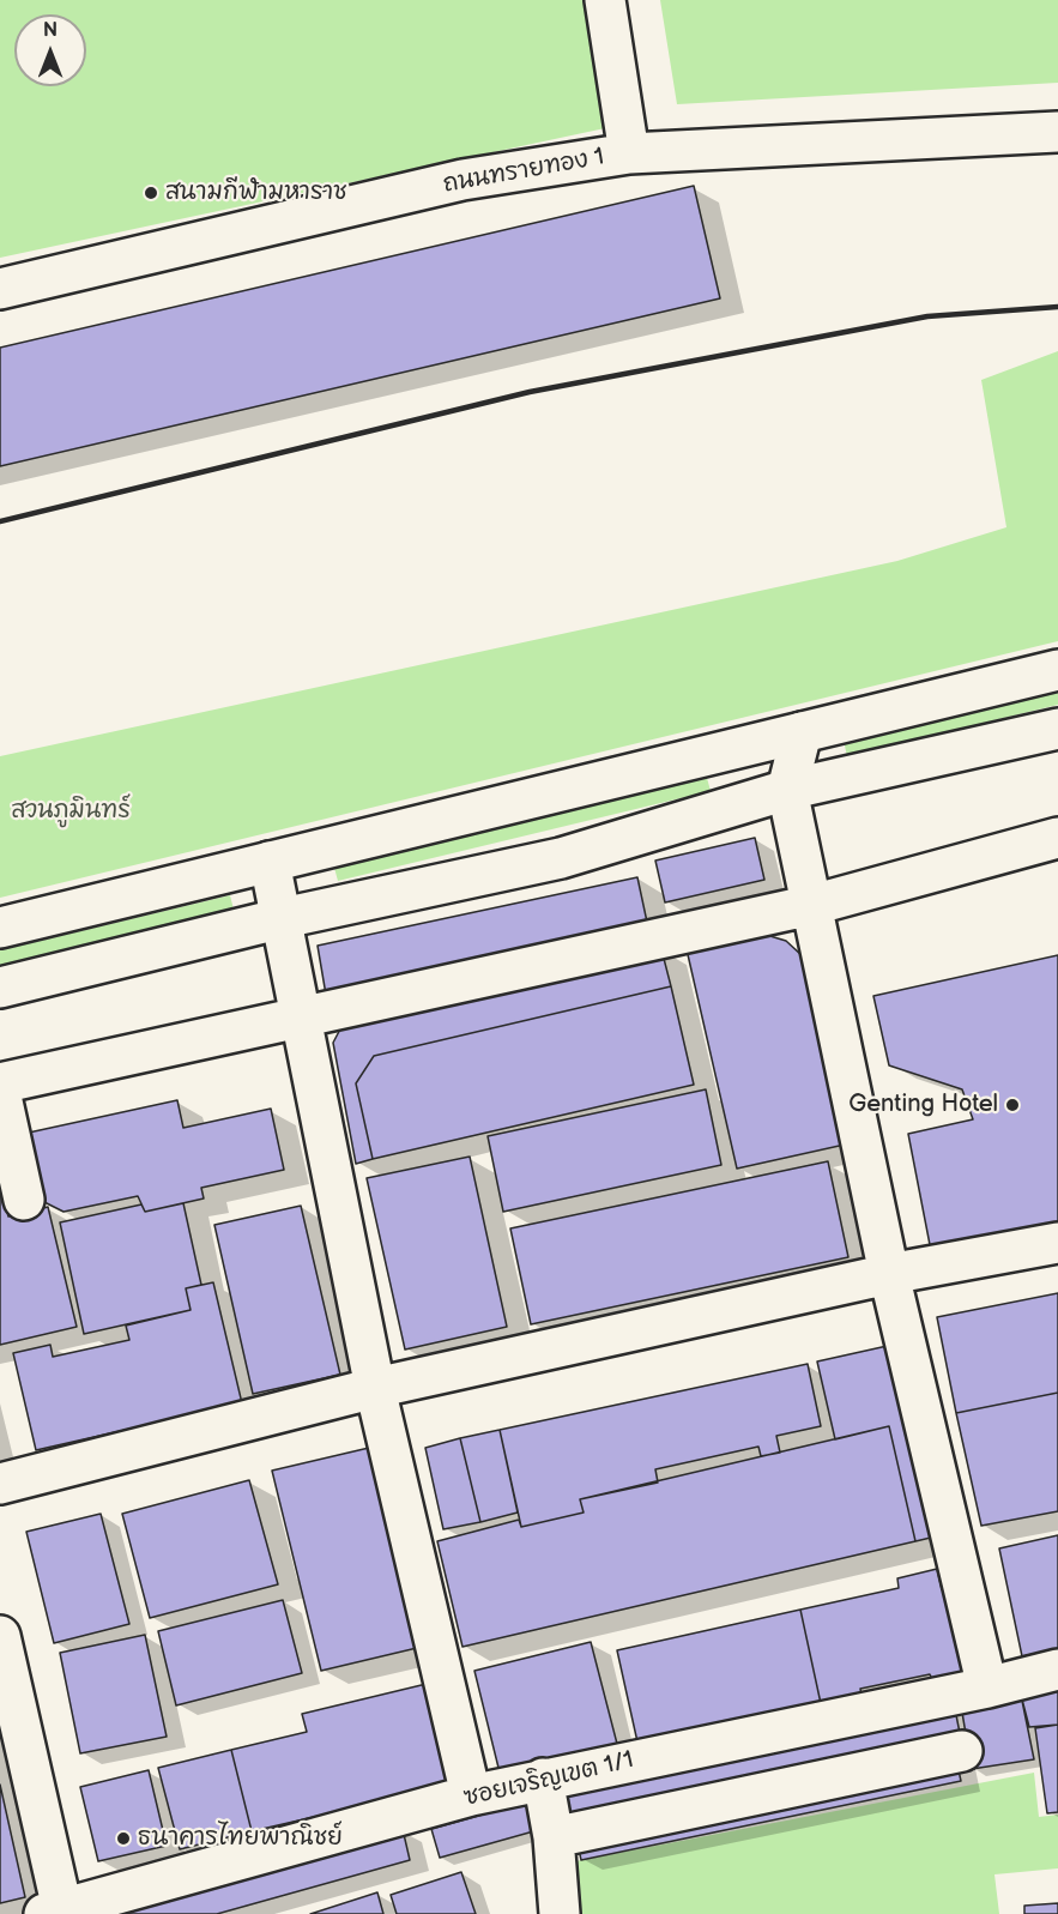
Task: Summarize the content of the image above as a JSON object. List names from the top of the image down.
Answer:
{
  "streets": {
    "street": ["ถนนทรายทอง 1", "ซอยเจริญเขต 1/1"]
  },
  "parks": ["สวนภูมินทร์"],
  "places": ["สนามกีฬามหาราช", "Genting Hotel", "ธนาคารไทยพาณิชย์"],
  "north": "top"
}
